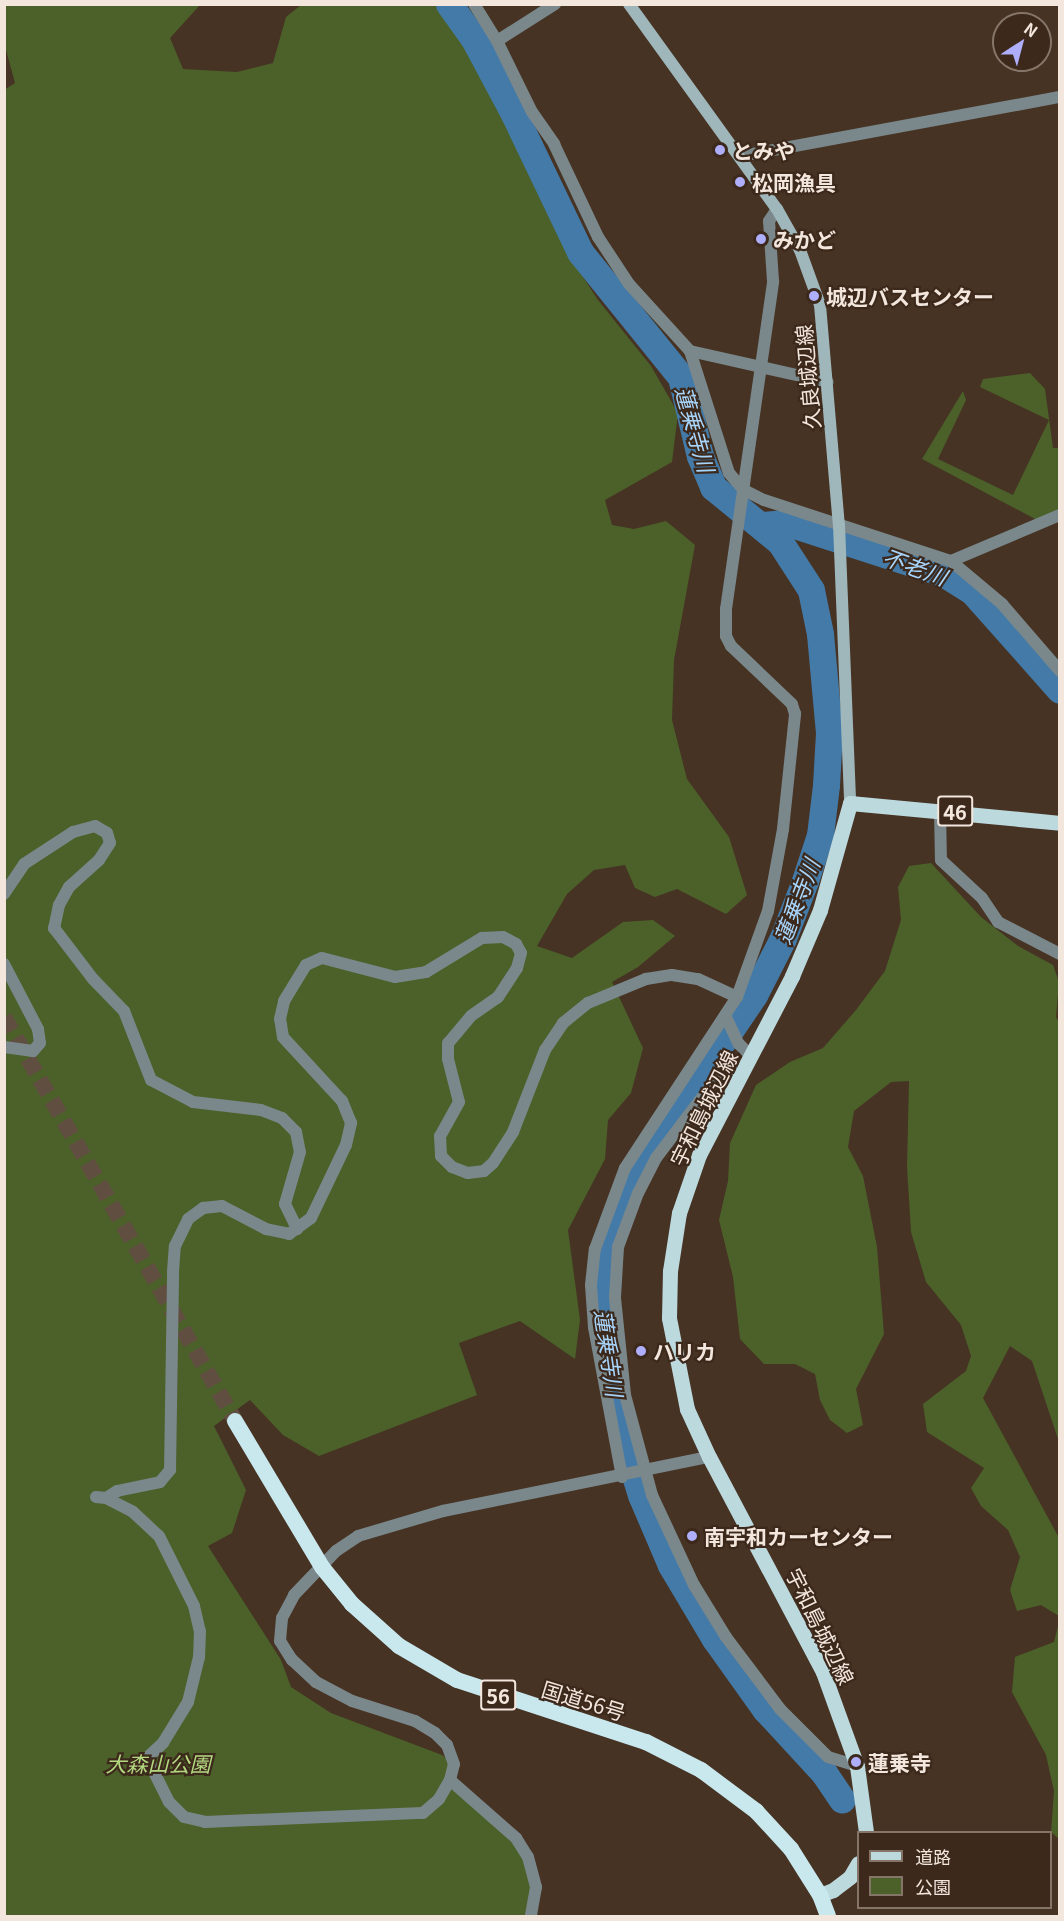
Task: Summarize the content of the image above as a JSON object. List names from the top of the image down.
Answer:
{
  "streets": {
    "highway": ["56", "国道56号"],
    "main road": ["久良城辺線", "46", "宇和島城辺線"]
  },
  "crossings": [
    ["久良城辺線", "46"],
    ["久良城辺線", "宇和島城辺線"],
    ["46", "宇和島城辺線"]
  ],
  "water": ["蓮乗寺川", "不老川"],
  "parks": ["大森山公園"],
  "places": [
    "とみや",
    "松岡漁具",
    "みかど",
    "城辺バスセンター",
    "ハリカ",
    "南宇和カーセンター",
    "蓮乗寺"
  ],
  "legend": ["道路", "公園"],
  "north": "top right"
}
